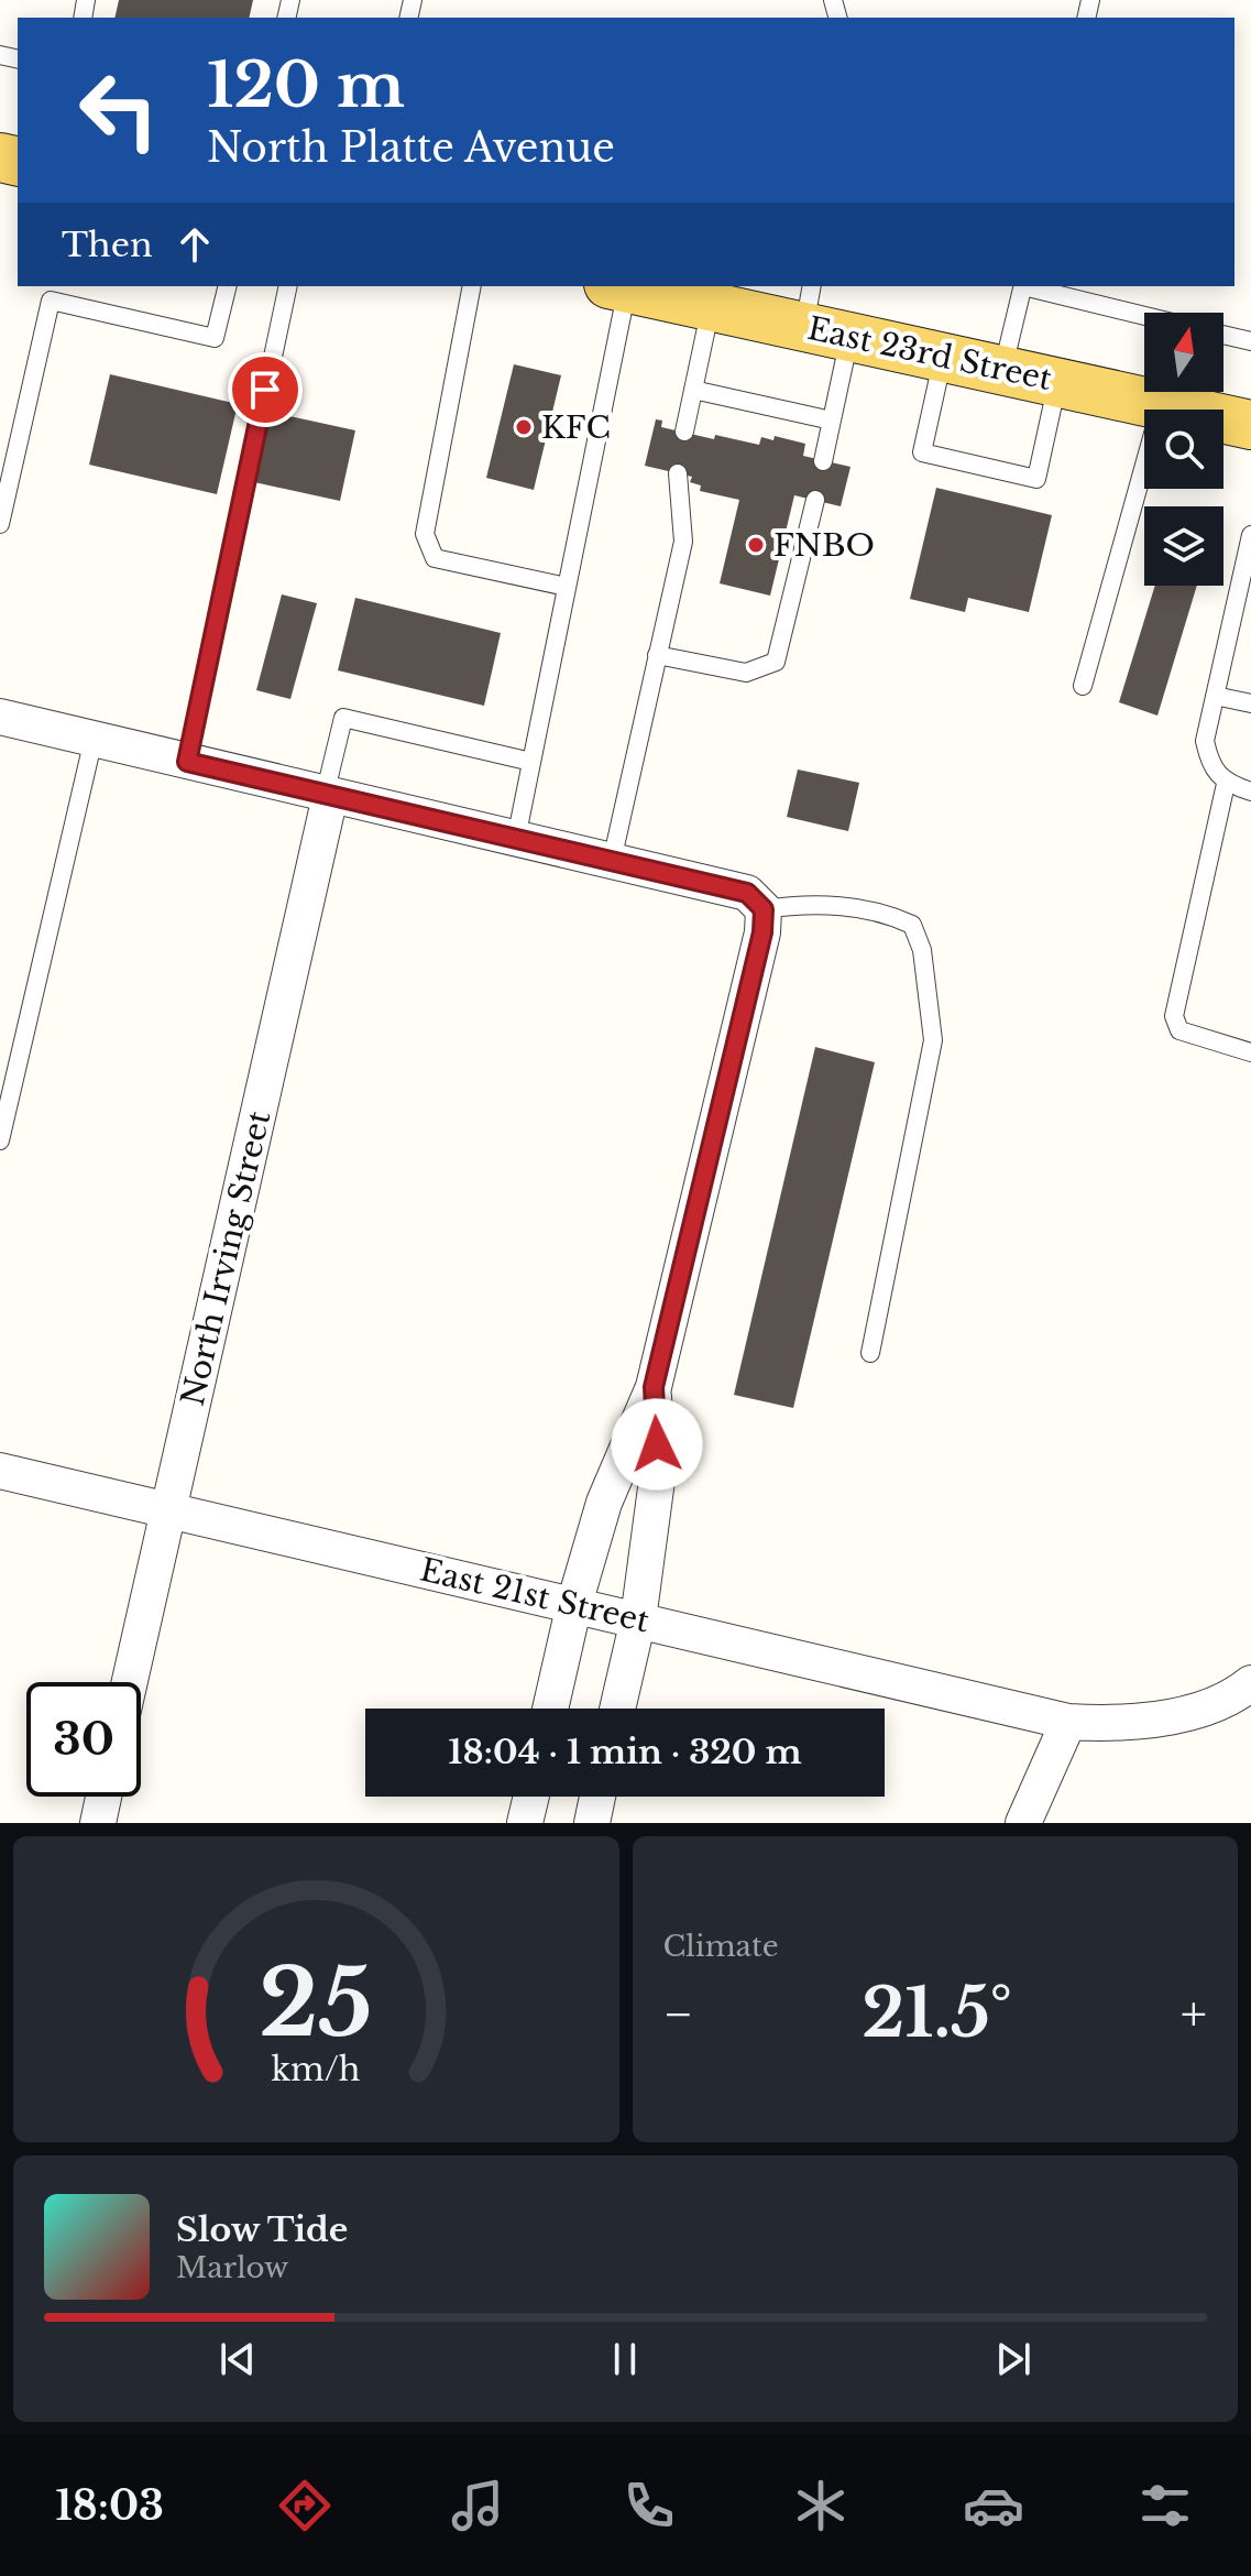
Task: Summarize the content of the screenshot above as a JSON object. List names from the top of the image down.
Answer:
{
  "streets": {
    "main road": ["East 23rd Street"],
    "street": ["North Irving Street", "East 21st Street"]
  },
  "crossings": [
    ["North Irving Street", "East 21st Street"]
  ],
  "places": ["KFC", "FNBO"],
  "north": "top",
  "page": {
    "turn": ["120 m", "North Platte Avenue"],
    "then": "Then",
    "limit": "30",
    "trip": "18:04 · 1 min · 320 m",
    "tile": "Climate",
    "heat": ["−", "21.5°", "+"],
    "song": ["Slow Tide", "Marlow"],
    "tabs": "18:03",
    "gauge": ["25", "km/h"]
  }
}
